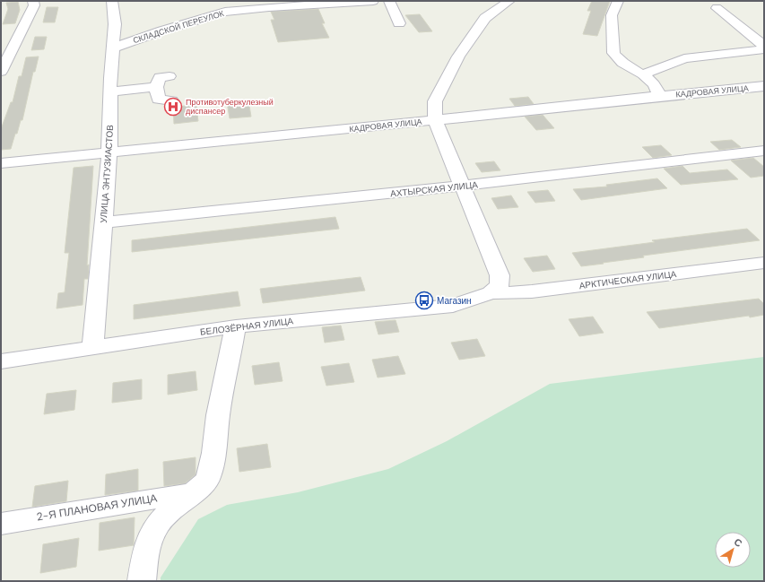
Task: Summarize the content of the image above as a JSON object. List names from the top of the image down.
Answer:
{
  "streets": {
    "street": [
      "СКЛАДСКОЙ ПЕРЕУЛОК",
      "КАДРОВАЯ УЛИЦА",
      "УЛИЦА ЭНТУЗИАСТОВ",
      "АХТЫРСКАЯ УЛИЦА",
      "АРКТИЧЕСКАЯ УЛИЦА",
      "БЕЛОЗЁРНАЯ УЛИЦА",
      "2-Я ПЛАНОВАЯ УЛИЦА"
    ]
  },
  "crossings": [
    ["СКЛАДСКОЙ ПЕРЕУЛОК", "УЛИЦА ЭНТУЗИАСТОВ"],
    ["КАДРОВАЯ УЛИЦА", "УЛИЦА ЭНТУЗИАСТОВ"],
    ["УЛИЦА ЭНТУЗИАСТОВ", "АХТЫРСКАЯ УЛИЦА"],
    ["УЛИЦА ЭНТУЗИАСТОВ", "БЕЛОЗЁРНАЯ УЛИЦА"],
    ["АРКТИЧЕСКАЯ УЛИЦА", "БЕЛОЗЁРНАЯ УЛИЦА"]
  ],
  "places": {
    "hospital": ["Противотуберкулезный диспансер"],
    "bus stop": ["Магазин"]
  },
  "north": "top right"
}
